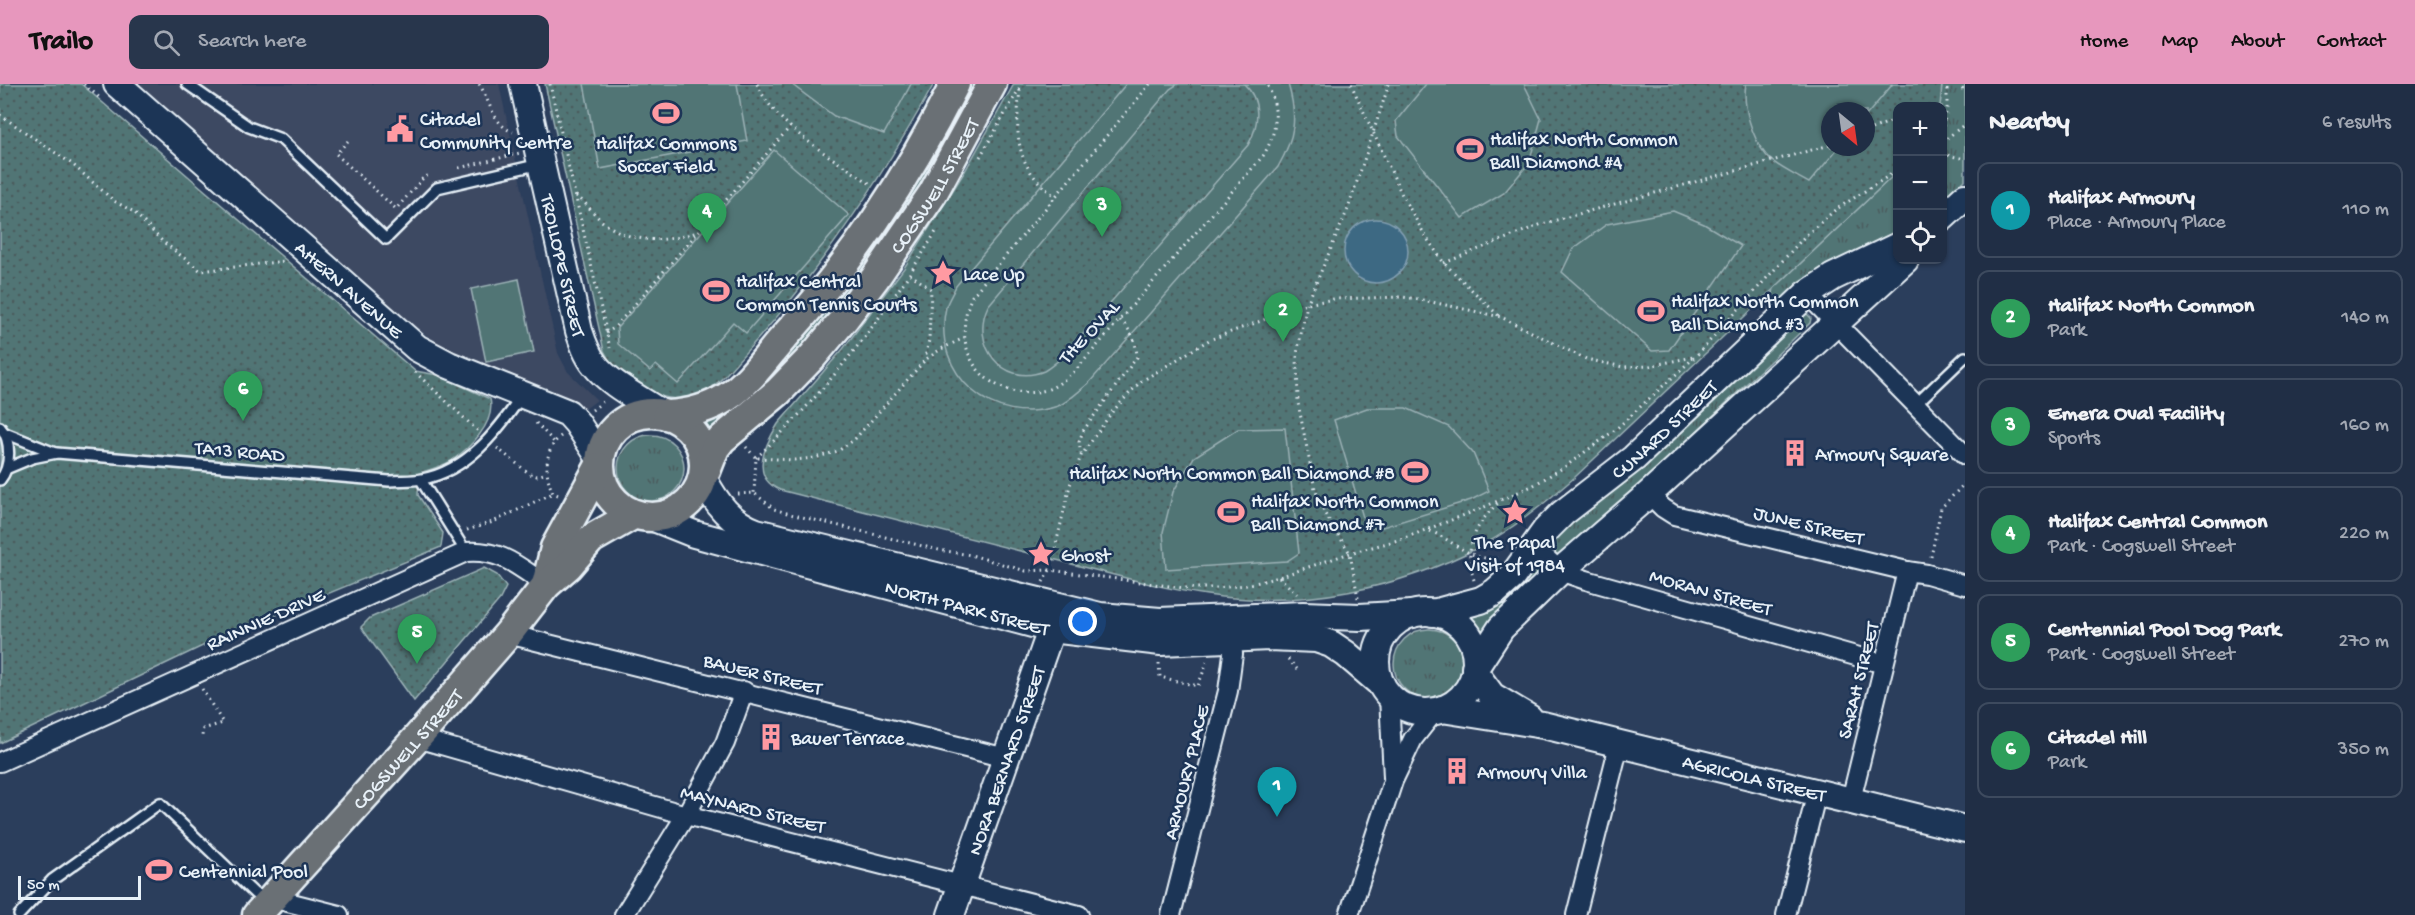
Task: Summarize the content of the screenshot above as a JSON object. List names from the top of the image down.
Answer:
{
  "streets": {
    "main road": [
      "COGSWELL STREET",
      "TROLLOPE STREET",
      "AHERN AVENUE",
      "CUNARD STREET",
      "NORTH PARK STREET",
      "NORA BERNARD STREET",
      "AGRICOLA STREET"
    ],
    "street": [
      "JUNE STREET",
      "MORAN STREET",
      "RAINNIE DRIVE",
      "BAUER STREET",
      "SARAH STREET",
      "ARMOURY PLACE",
      "MAYNARD STREET"
    ],
    "lane": ["TA13 ROAD"],
    "path": ["THE OVAL"]
  },
  "crossings": [
    ["COGSWELL STREET", "TROLLOPE STREET"],
    ["COGSWELL STREET", "AHERN AVENUE"],
    ["COGSWELL STREET", "NORTH PARK STREET"],
    ["COGSWELL STREET", "RAINNIE DRIVE"],
    ["COGSWELL STREET", "BAUER STREET"],
    ["COGSWELL STREET", "MAYNARD STREET"],
    ["TROLLOPE STREET", "AHERN AVENUE"],
    ["TROLLOPE STREET", "NORTH PARK STREET"],
    ["AHERN AVENUE", "TA13 ROAD"],
    ["AHERN AVENUE", "NORTH PARK STREET"],
    ["CUNARD STREET", "JUNE STREET"],
    ["CUNARD STREET", "MORAN STREET"],
    ["CUNARD STREET", "NORTH PARK STREET"],
    ["CUNARD STREET", "AGRICOLA STREET"],
    ["JUNE STREET", "SARAH STREET"],
    ["MORAN STREET", "SARAH STREET"],
    ["NORTH PARK STREET", "NORA BERNARD STREET"],
    ["NORTH PARK STREET", "ARMOURY PLACE"],
    ["NORTH PARK STREET", "AGRICOLA STREET"],
    ["BAUER STREET", "NORA BERNARD STREET"],
    ["SARAH STREET", "AGRICOLA STREET"],
    ["NORA BERNARD STREET", "MAYNARD STREET"]
  ],
  "places": {
    "sports": [
      "Halifax Commons Soccer Field",
      "Halifax North Common Ball Diamond #4",
      "Halifax Central Common Tennis Courts",
      "Halifax North Common Ball Diamond #3",
      "Halifax North Common Ball Diamond #8",
      "Halifax North Common Ball Diamond #7",
      "Centennial Pool"
    ],
    "public building": ["Citadel Community Centre"],
    "place": ["Lace Up", "The Papal Visit of 1984", "Ghost"],
    "building": ["Armoury Square", "Bauer Terrace", "Armoury Villa"]
  },
  "scale_bar": "50 m",
  "north": "bottom right",
  "page": {
    "header": "Trailo",
    "search": "Search here",
    "nav": [
      "Home",
      "Map",
      "About",
      "Contact"
    ],
    "heading": ["Nearby", "6 results"],
    "map_buttons": ["+", "−"],
    "list": [
      {
        "mark": "1",
        "name": "Halifax Armoury",
        "note": "Place · Armoury Place",
        "value": "110 m"
      },
      {
        "mark": "2",
        "name": "Halifax North Common",
        "note": "Park",
        "value": "140 m"
      },
      {
        "mark": "3",
        "name": "Emera Oval Facility",
        "note": "Sports",
        "value": "160 m"
      },
      {
        "mark": "4",
        "name": "Halifax Central Common",
        "note": "Park · Cogswell Street",
        "value": "220 m"
      },
      {
        "mark": "5",
        "name": "Centennial Pool Dog Park",
        "note": "Park · Cogswell Street",
        "value": "270 m"
      },
      {
        "mark": "6",
        "name": "Citadel Hill",
        "note": "Park",
        "value": "350 m"
      }
    ],
    "pins": [
      "3",
      "4",
      "2",
      "6",
      "5",
      "1"
    ],
    "scale": "50 m"
  }
}
